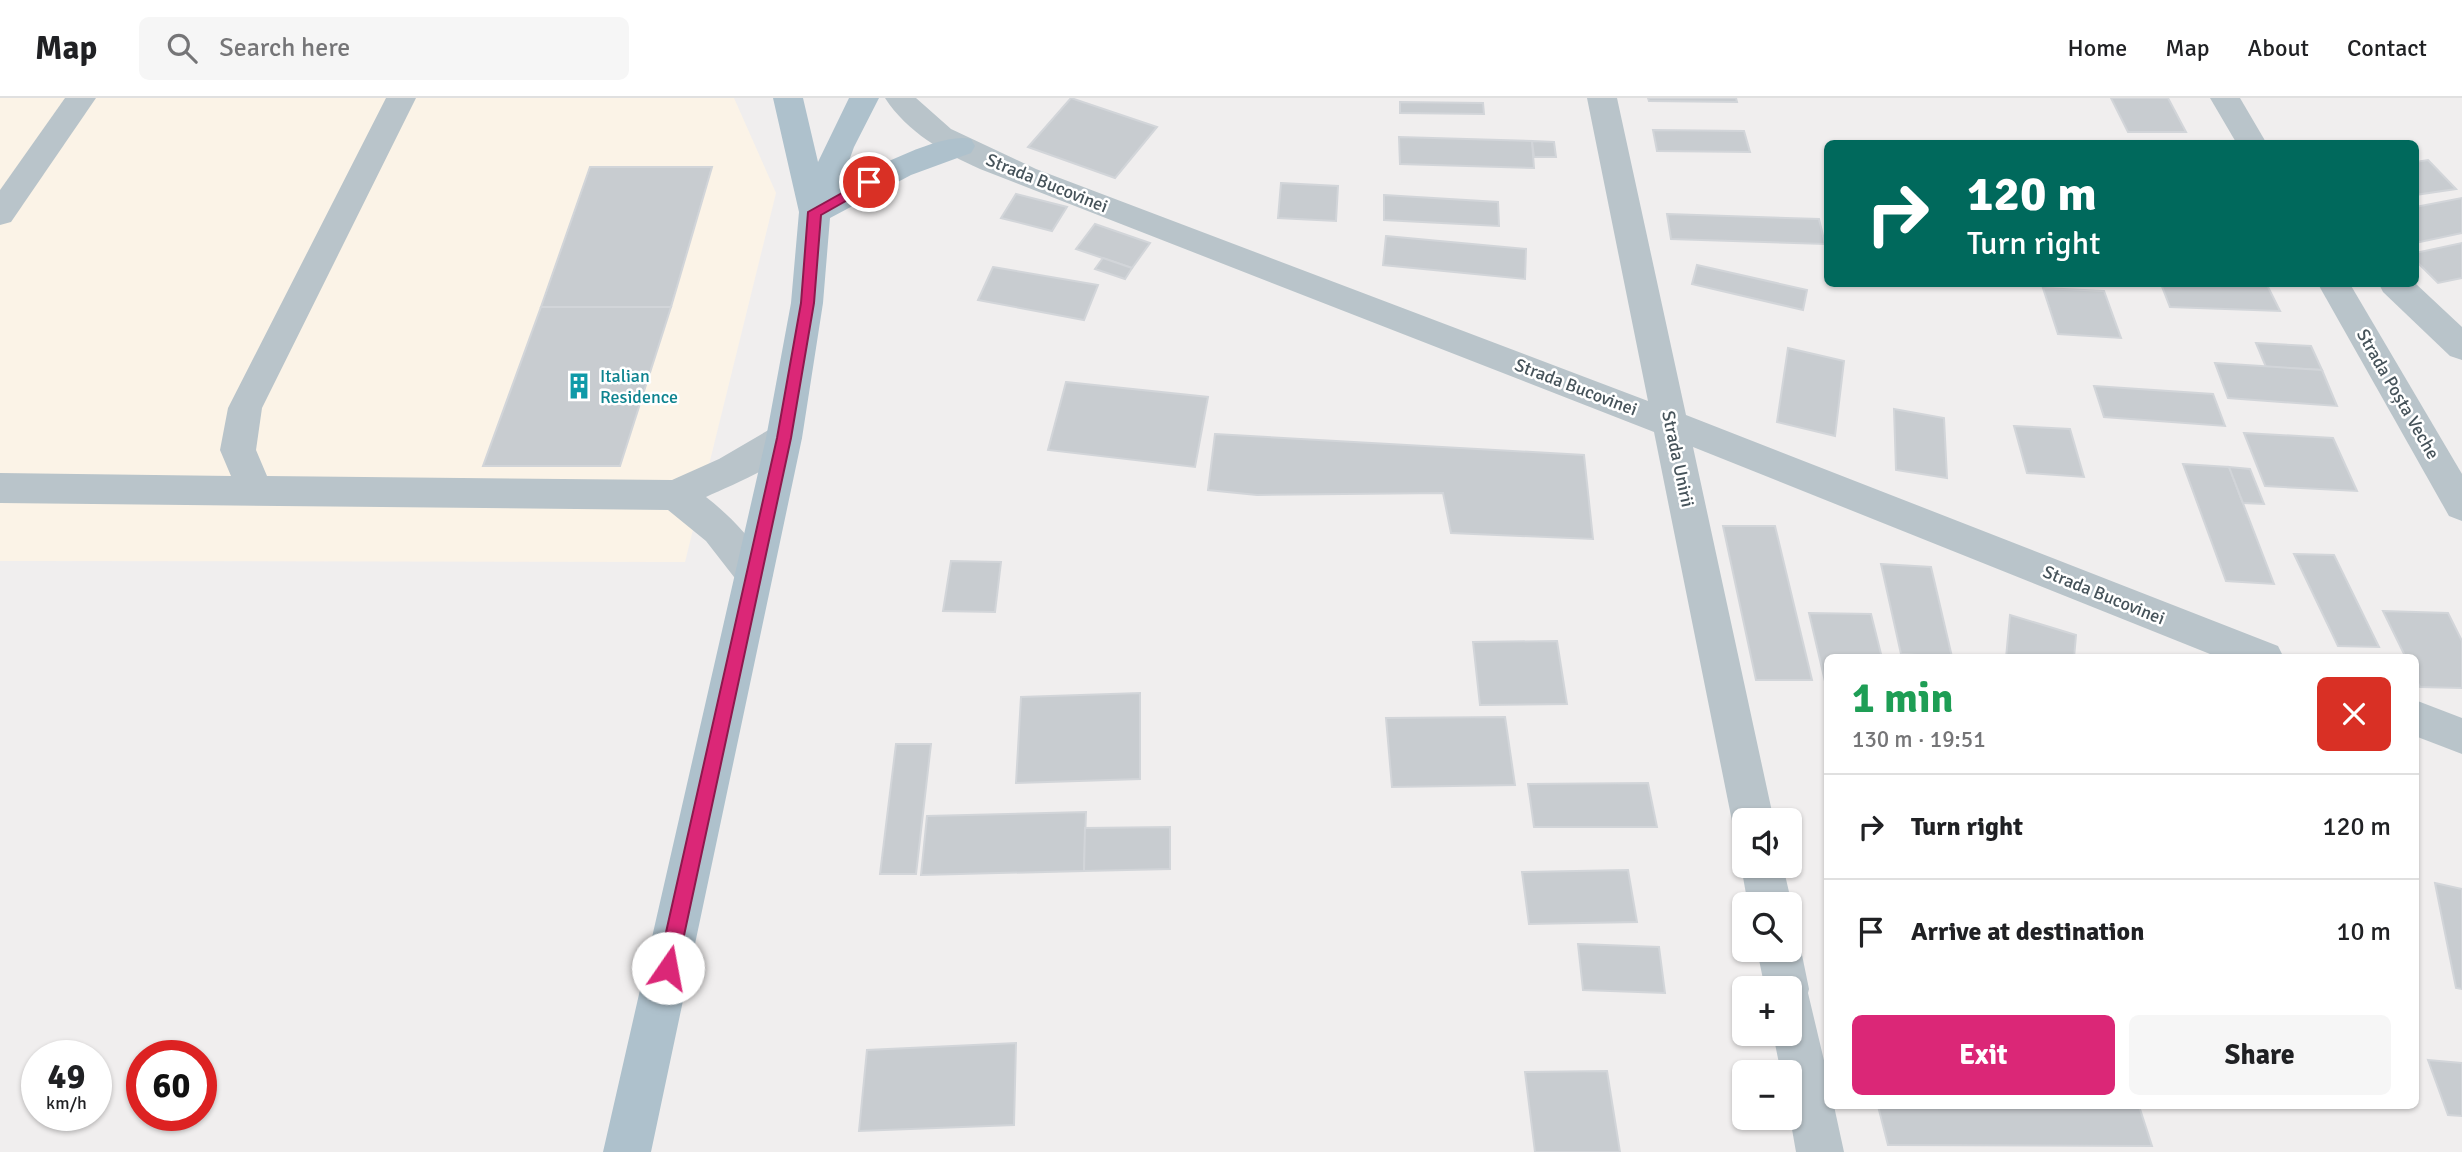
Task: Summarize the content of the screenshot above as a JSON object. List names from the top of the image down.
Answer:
{
  "streets": {
    "street": ["Strada Bucovinei", "Strada Poșta Veche", "Strada Unirii"]
  },
  "crossings": [
    ["Strada Bucovinei", "Strada Unirii"]
  ],
  "places": {
    "building": ["Italian Residence"]
  },
  "page": {
    "header": "Map",
    "search": "Search here",
    "nav": [
      "Home",
      "Map",
      "About",
      "Contact"
    ],
    "turn": ["120 m", "Turn right"],
    "heading": ["1 min", "130 m · 19:51"],
    "list": [
      {
        "name": "Turn right",
        "value": "120 m"
      },
      {
        "name": "Arrive at destination",
        "value": "10 m"
      }
    ],
    "map_buttons": ["+", "−"],
    "buttons": ["Exit", "Share"],
    "speed": "49 km/h",
    "limit": "60"
  }
}
